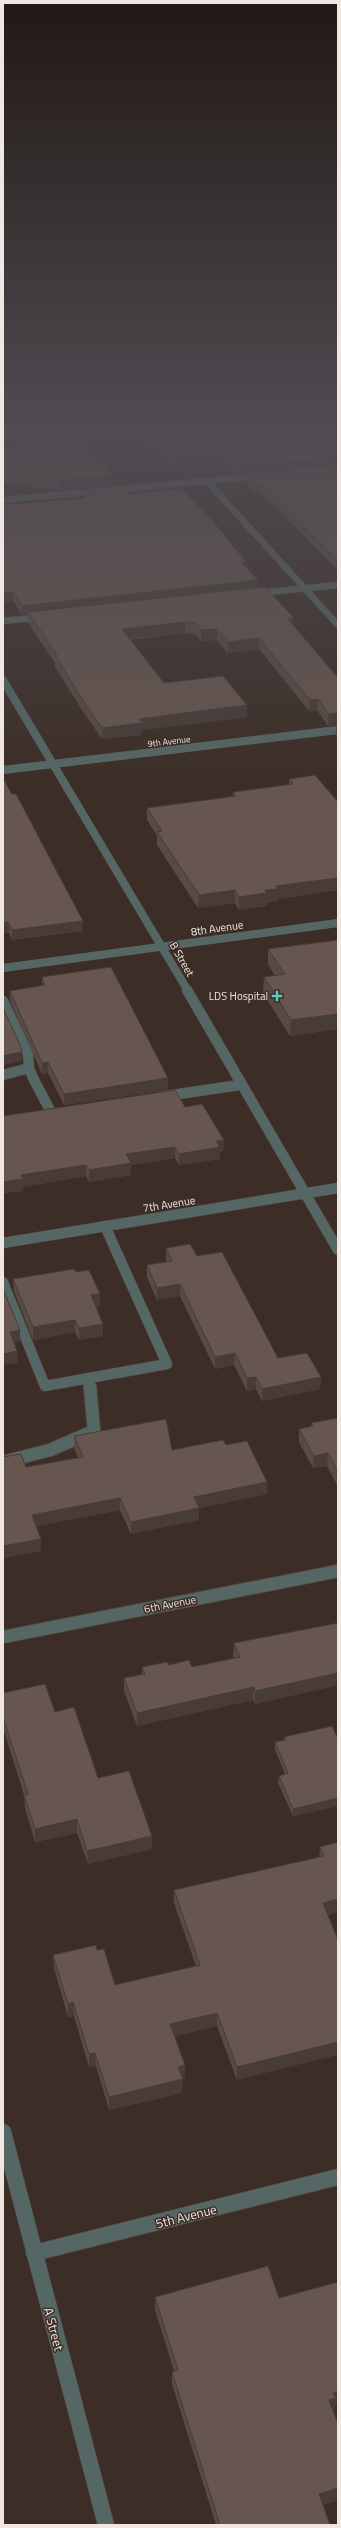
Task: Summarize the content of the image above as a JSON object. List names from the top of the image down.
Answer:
{
  "streets": {
    "street": [
      "9th Avenue",
      "8th Avenue",
      "B Street",
      "7th Avenue",
      "6th Avenue",
      "5th Avenue",
      "A Street"
    ]
  },
  "crossings": [
    ["9th Avenue", "B Street"],
    ["8th Avenue", "B Street"],
    ["B Street", "7th Avenue"],
    ["5th Avenue", "A Street"]
  ],
  "places": {
    "health": ["LDS Hospital"]
  }
}
